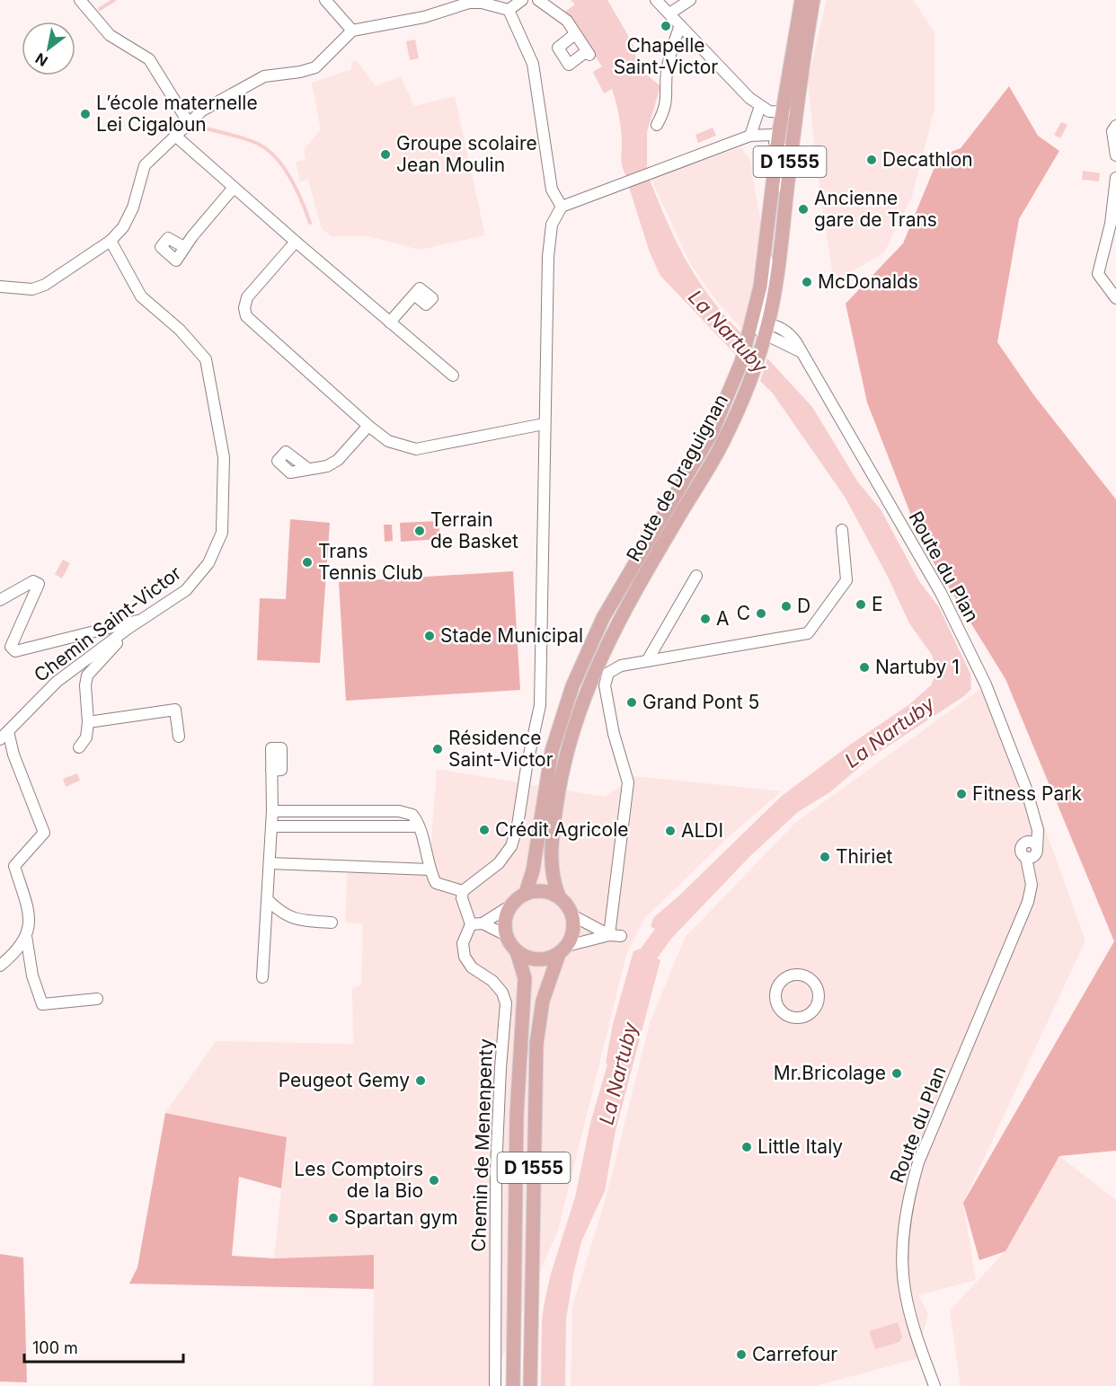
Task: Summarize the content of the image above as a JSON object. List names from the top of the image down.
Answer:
{
  "streets": {
    "main road": ["D 1555", "Route de Draguignan"],
    "street": ["Route du Plan", "Chemin Saint-Victor", "Chemin de Menenpenty"]
  },
  "crossings": [
    ["D 1555", "Route de Draguignan"],
    ["Route de Draguignan", "Route du Plan"]
  ],
  "water": ["La Nartuby"],
  "places": [
    "Chapelle Saint-Victor",
    "L’école maternelle Lei Cigaloun",
    "Groupe scolaire Jean Moulin",
    "Decathlon",
    "Ancienne gare de Trans",
    "McDonalds",
    "Terrain de Basket",
    "Trans Tennis Club",
    "E",
    "D",
    "C",
    "A",
    "Stade Municipal",
    "Nartuby 1",
    "Grand Pont 5",
    "Résidence Saint-Victor",
    "Fitness Park",
    "Crédit Agricole",
    "ALDI",
    "Thiriet",
    "Mr.Bricolage",
    "Peugeot Gemy",
    "Little Italy",
    "Les Comptoirs de la Bio",
    "Spartan gym",
    "Carrefour"
  ],
  "scale_bar": "100 m",
  "north": "bottom left"
}
